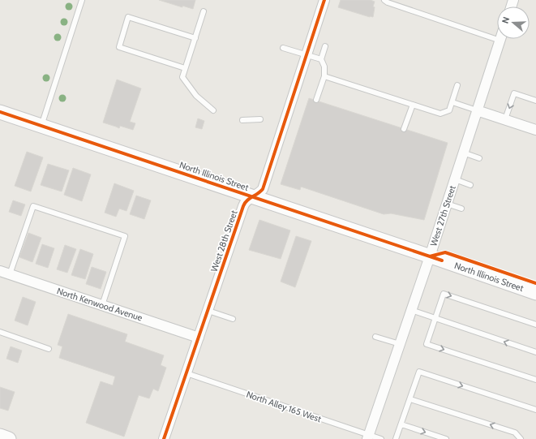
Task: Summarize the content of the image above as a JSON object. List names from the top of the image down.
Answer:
{
  "streets": {
    "main road": ["North Illinois Street"],
    "street": ["West 27th Street", "West 28th Street", "North Kenwood Avenue"],
    "lane": ["North Alley 165 West"]
  },
  "crossings": [
    ["North Illinois Street", "West 27th Street"],
    ["North Illinois Street", "West 28th Street"],
    ["West 27th Street", "North Alley 165 West"],
    ["West 28th Street", "North Kenwood Avenue"],
    ["West 28th Street", "North Alley 165 West"]
  ],
  "north": "left"
}
